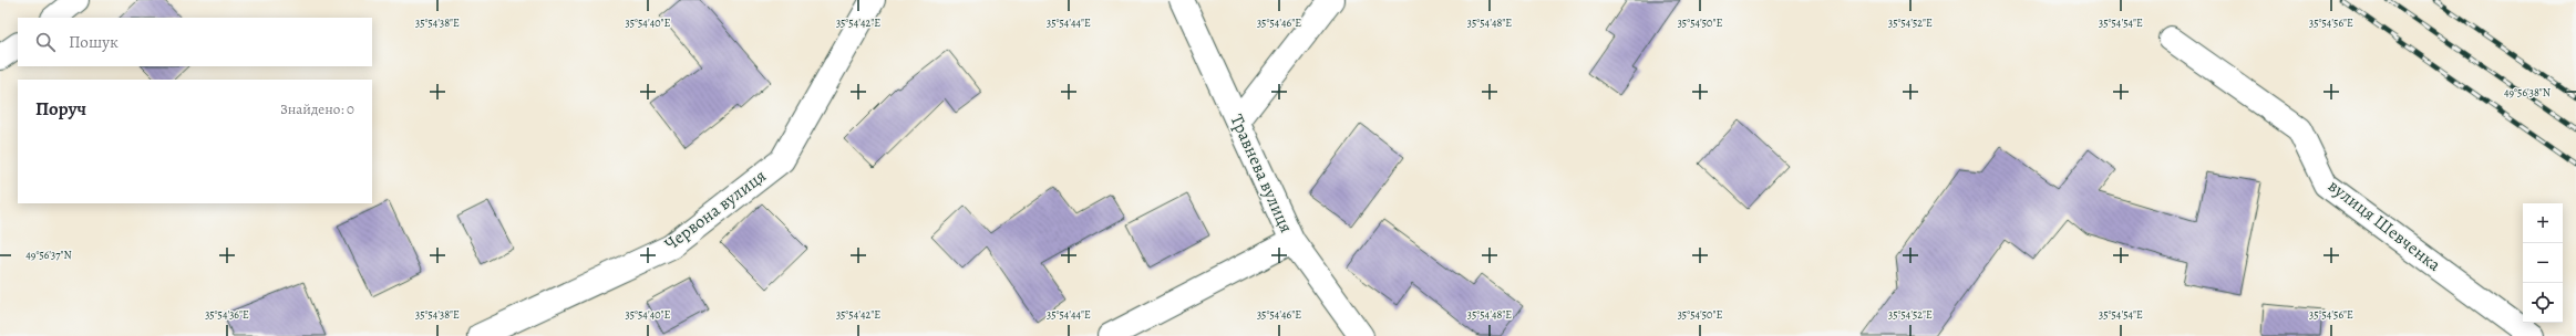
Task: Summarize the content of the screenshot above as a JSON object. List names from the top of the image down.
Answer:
{
  "streets": {
    "street": ["Травнева вулиця", "Червона вулиця", "вулиця Шевченка"]
  },
  "page": {
    "search": "Пошук",
    "heading": ["Поруч", "Знайдено: 0"],
    "map_buttons": ["+", "−"]
  },
  "coordinates": [
    "35°54'38\"E",
    "35°54'40\"E",
    "35°54'42\"E",
    "35°54'44\"E",
    "35°54'46\"E",
    "35°54'48\"E",
    "35°54'50\"E",
    "35°54'52\"E",
    "35°54'54\"E",
    "35°54'56\"E",
    "49°56'38\"N",
    "49°56'37\"N",
    "35°54'36\"E"
  ]
}
